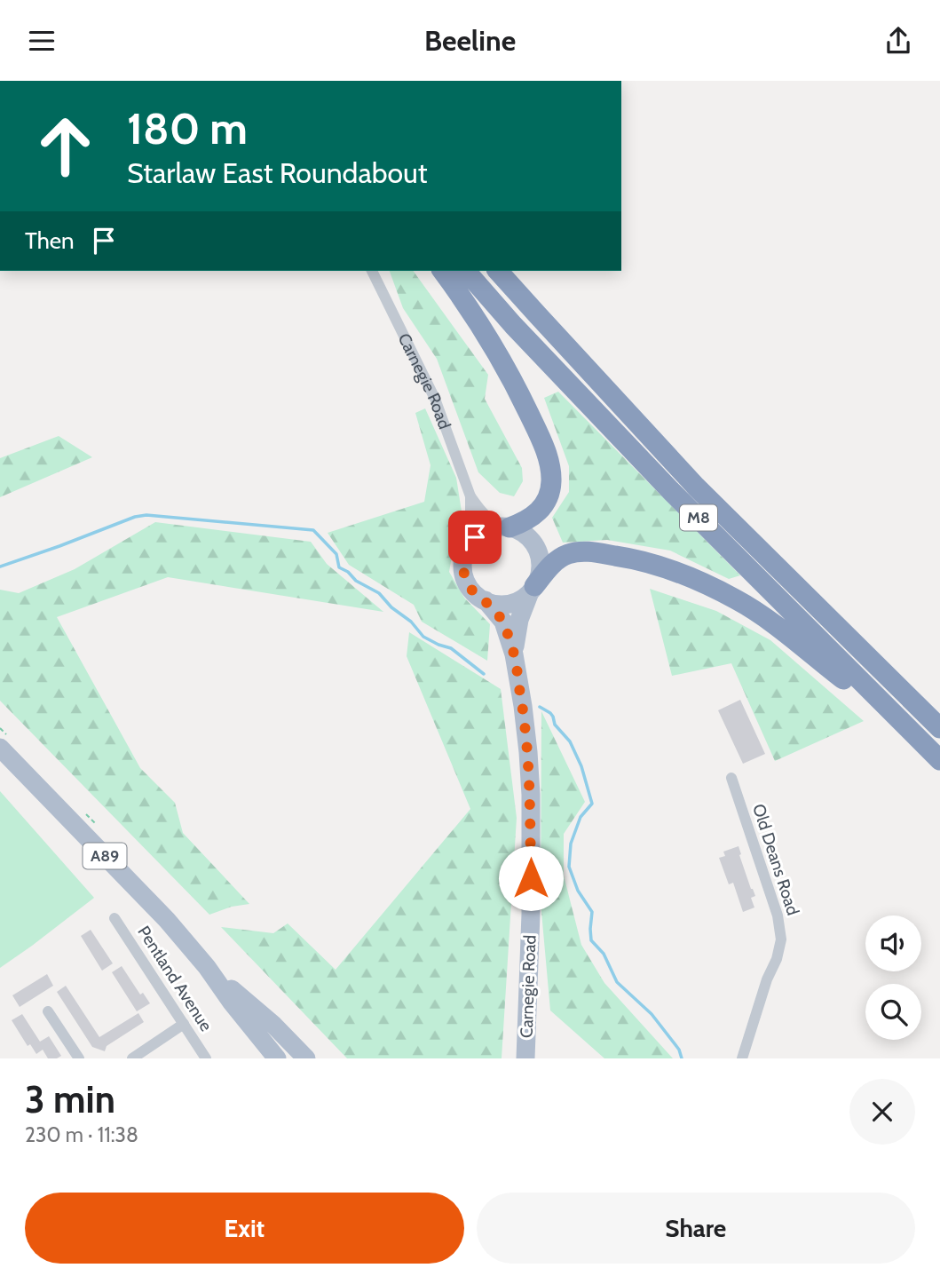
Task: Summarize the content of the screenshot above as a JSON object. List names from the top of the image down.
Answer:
{
  "streets": {
    "highway": ["M8"],
    "main road": ["Carnegie Road", "A89"],
    "street": ["Old Deans Road", "Pentland Avenue"]
  },
  "crossings": [
    ["Carnegie Road", "M8"]
  ],
  "page": {
    "header": "Beeline",
    "turn": ["180 m", "Starlaw East Roundabout"],
    "then": "Then",
    "heading": ["3 min", "230 m · 11:38"],
    "buttons": ["Exit", "Share"]
  }
}
